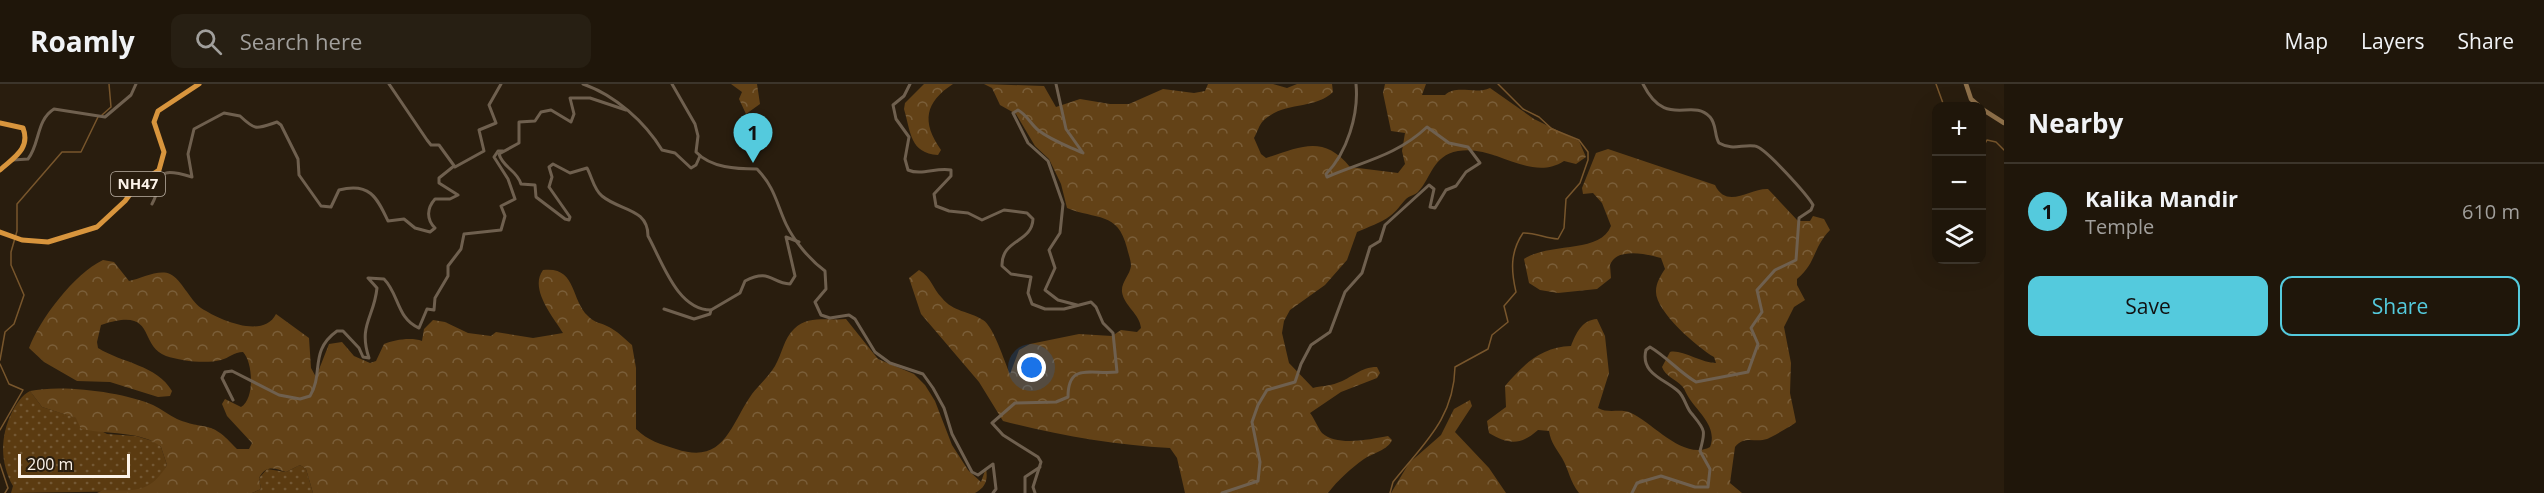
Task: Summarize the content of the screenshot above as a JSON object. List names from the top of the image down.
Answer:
{
  "streets": {
    "highway": ["NH47"]
  },
  "scale_bar": "200 m",
  "page": {
    "header": "Roamly",
    "search": "Search here",
    "nav": ["Map", "Layers", "Share"],
    "heading": "Nearby",
    "map_buttons": ["+", "−"],
    "pins": "1",
    "list": [
      {
        "mark": "1",
        "name": "Kalika Mandir",
        "note": "Temple",
        "value": "610 m"
      }
    ],
    "buttons": ["Save", "Share"],
    "scale": "200 m"
  }
}
